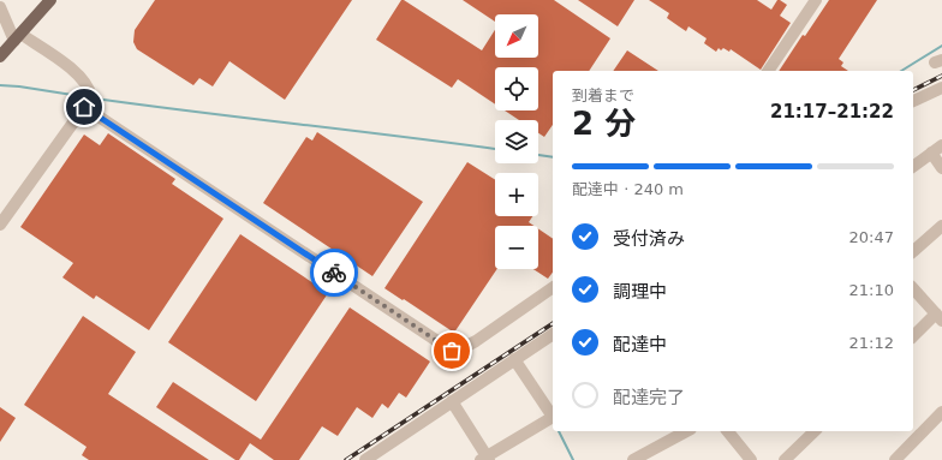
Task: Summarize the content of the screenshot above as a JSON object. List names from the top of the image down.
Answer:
{
  "north": "bottom left",
  "page": {
    "map_buttons": ["+", "−"],
    "heading": ["2 分", "到着まで", "21:17–21:22"],
    "bar": "配達中 · 240 m",
    "list": [
      ["受付済み", "20:47"],
      ["調理中", "21:10"],
      ["配達中", "21:12"],
      "配達完了"
    ]
  }
}
